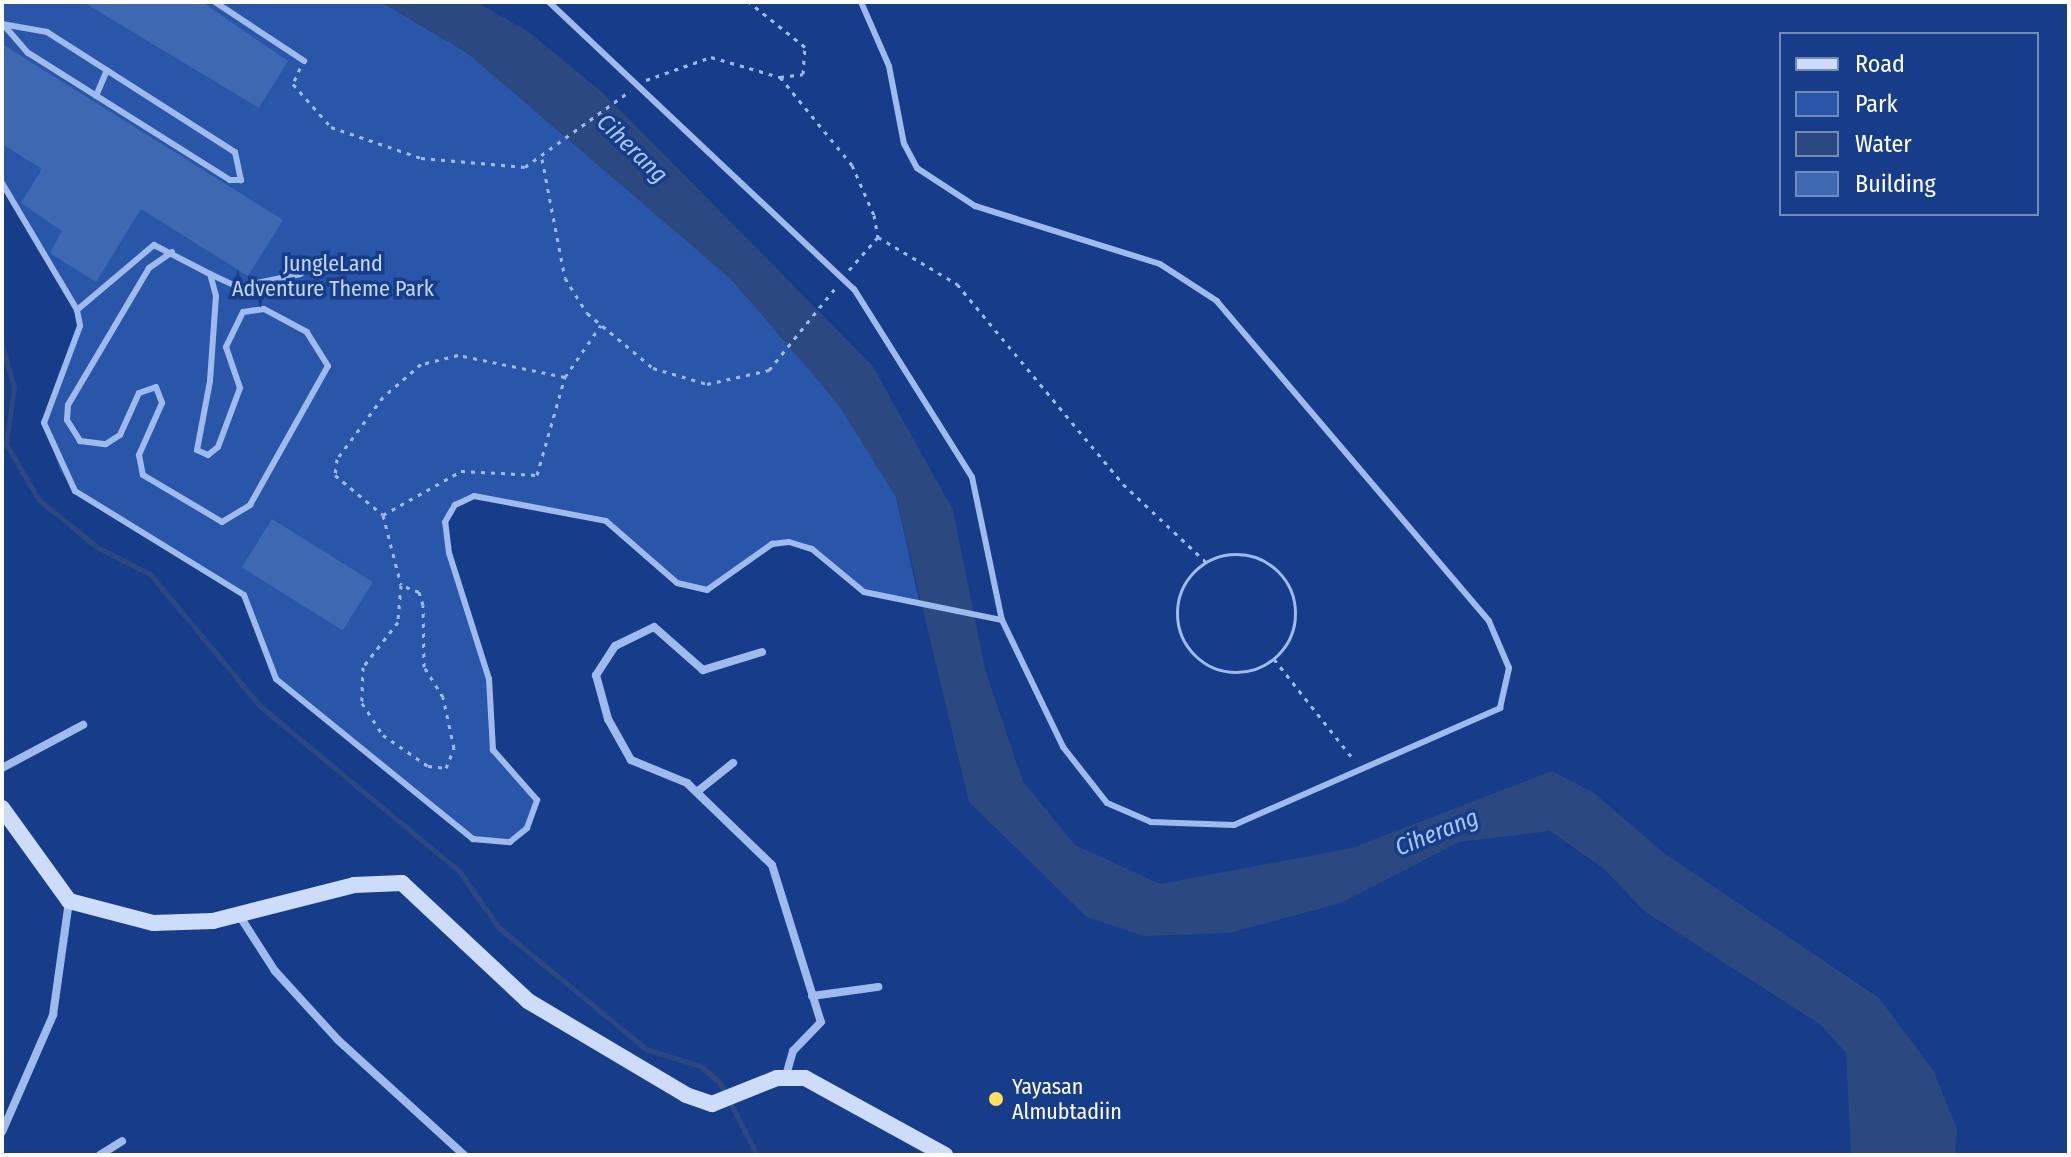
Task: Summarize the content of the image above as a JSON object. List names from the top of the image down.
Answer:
{
  "water": ["Ciherang"],
  "parks": ["JungleLand Adventure Theme Park"],
  "places": ["Yayasan Almubtadiin"],
  "legend": [
    "Road",
    "Park",
    "Water",
    "Building"
  ]
}
